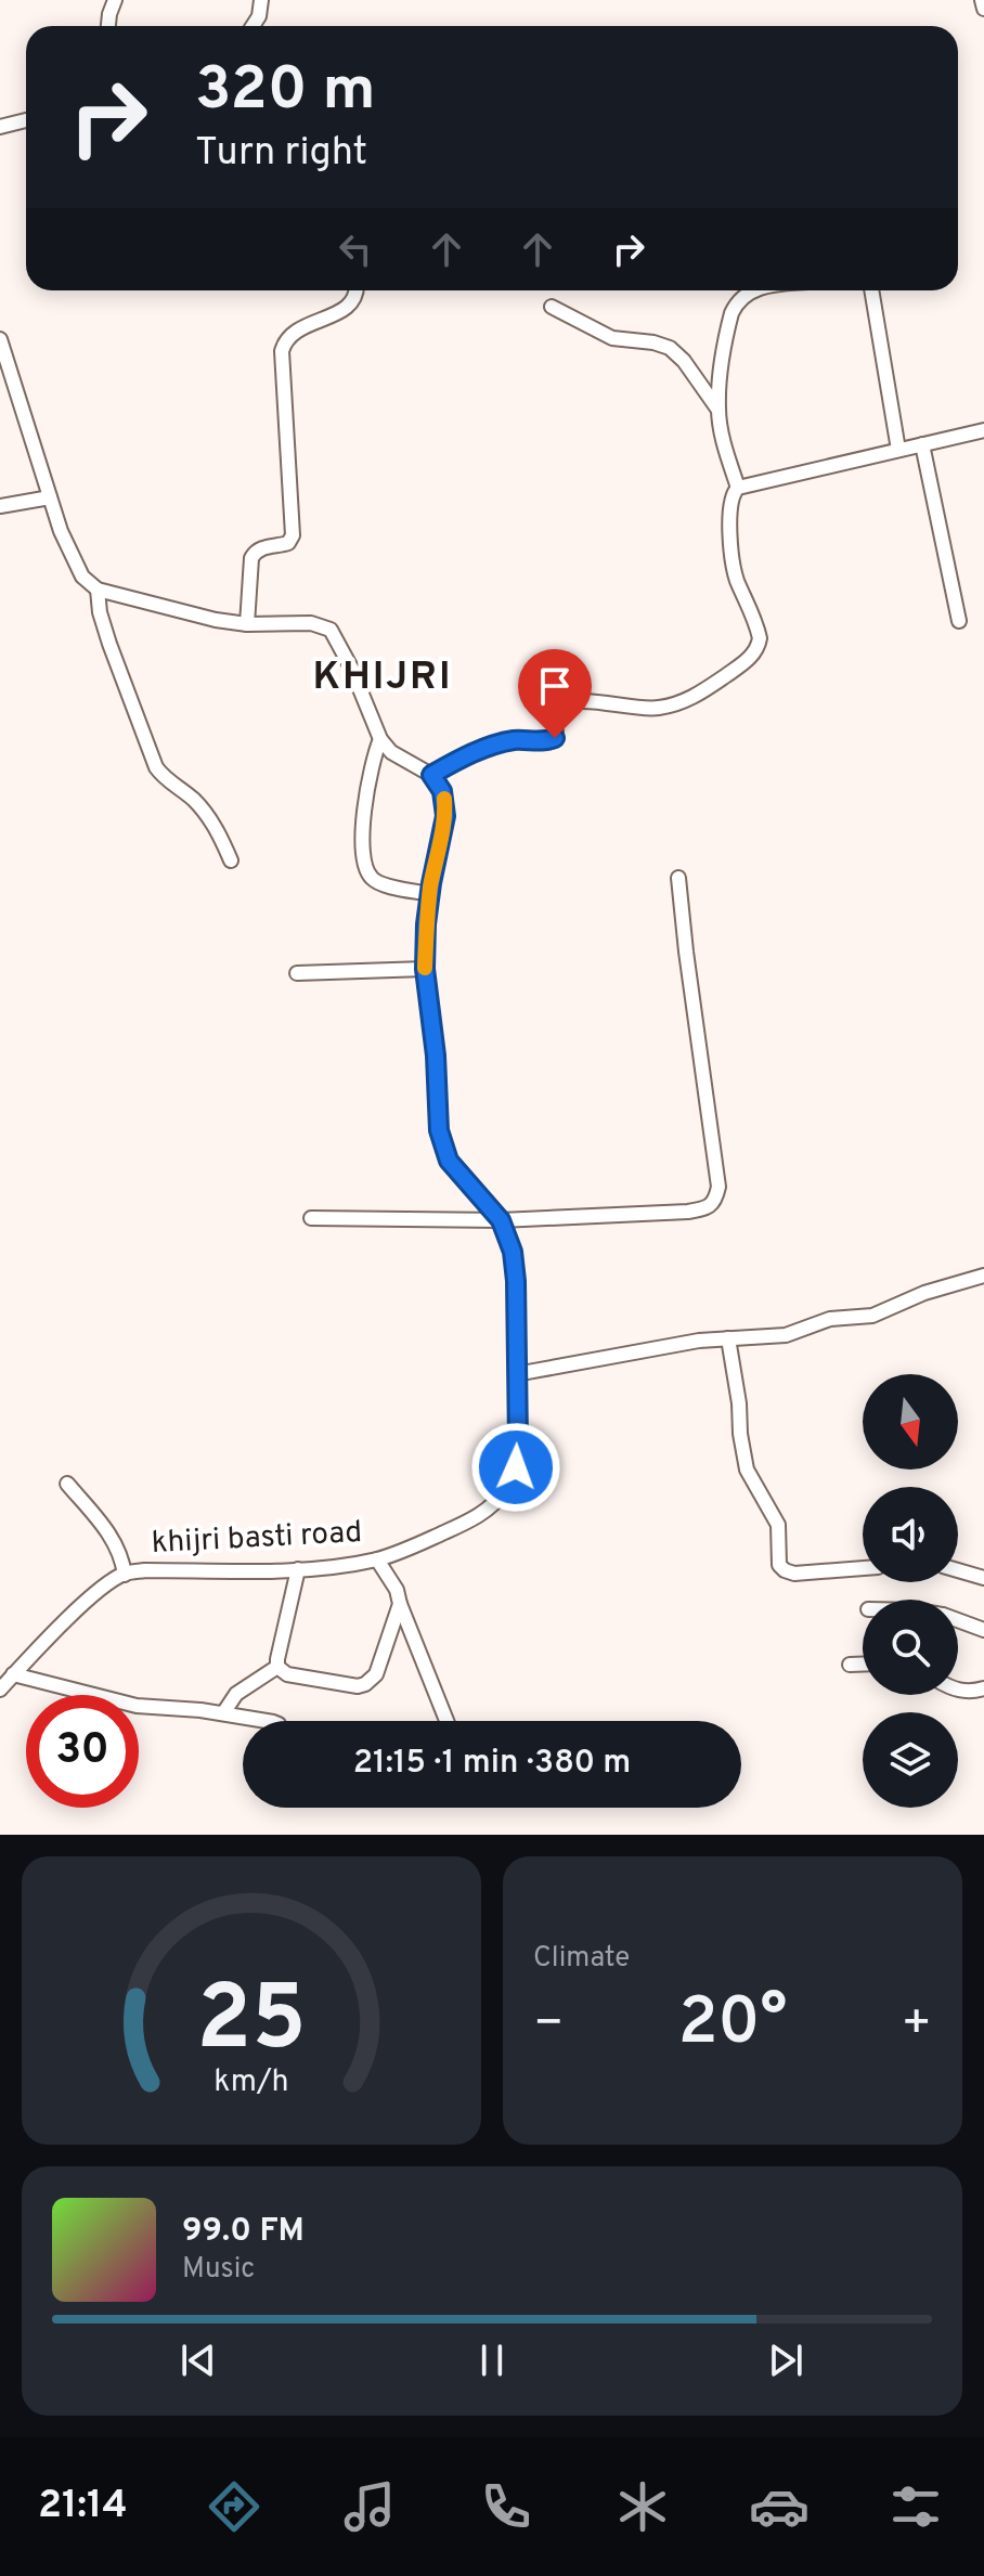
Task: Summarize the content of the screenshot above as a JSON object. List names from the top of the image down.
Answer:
{
  "streets": {
    "street": ["khijri basti road"]
  },
  "districts": ["KHIJRI"],
  "north": "bottom",
  "page": {
    "turn": ["320 m", "Turn right"],
    "limit": "30",
    "trip": "21:15 · 1 min · 380 m",
    "tile": "Climate",
    "heat": ["−", "20°", "+"],
    "song": ["99.0 FM", "Music"],
    "tabs": "21:14",
    "gauge": ["25", "km/h"]
  }
}
